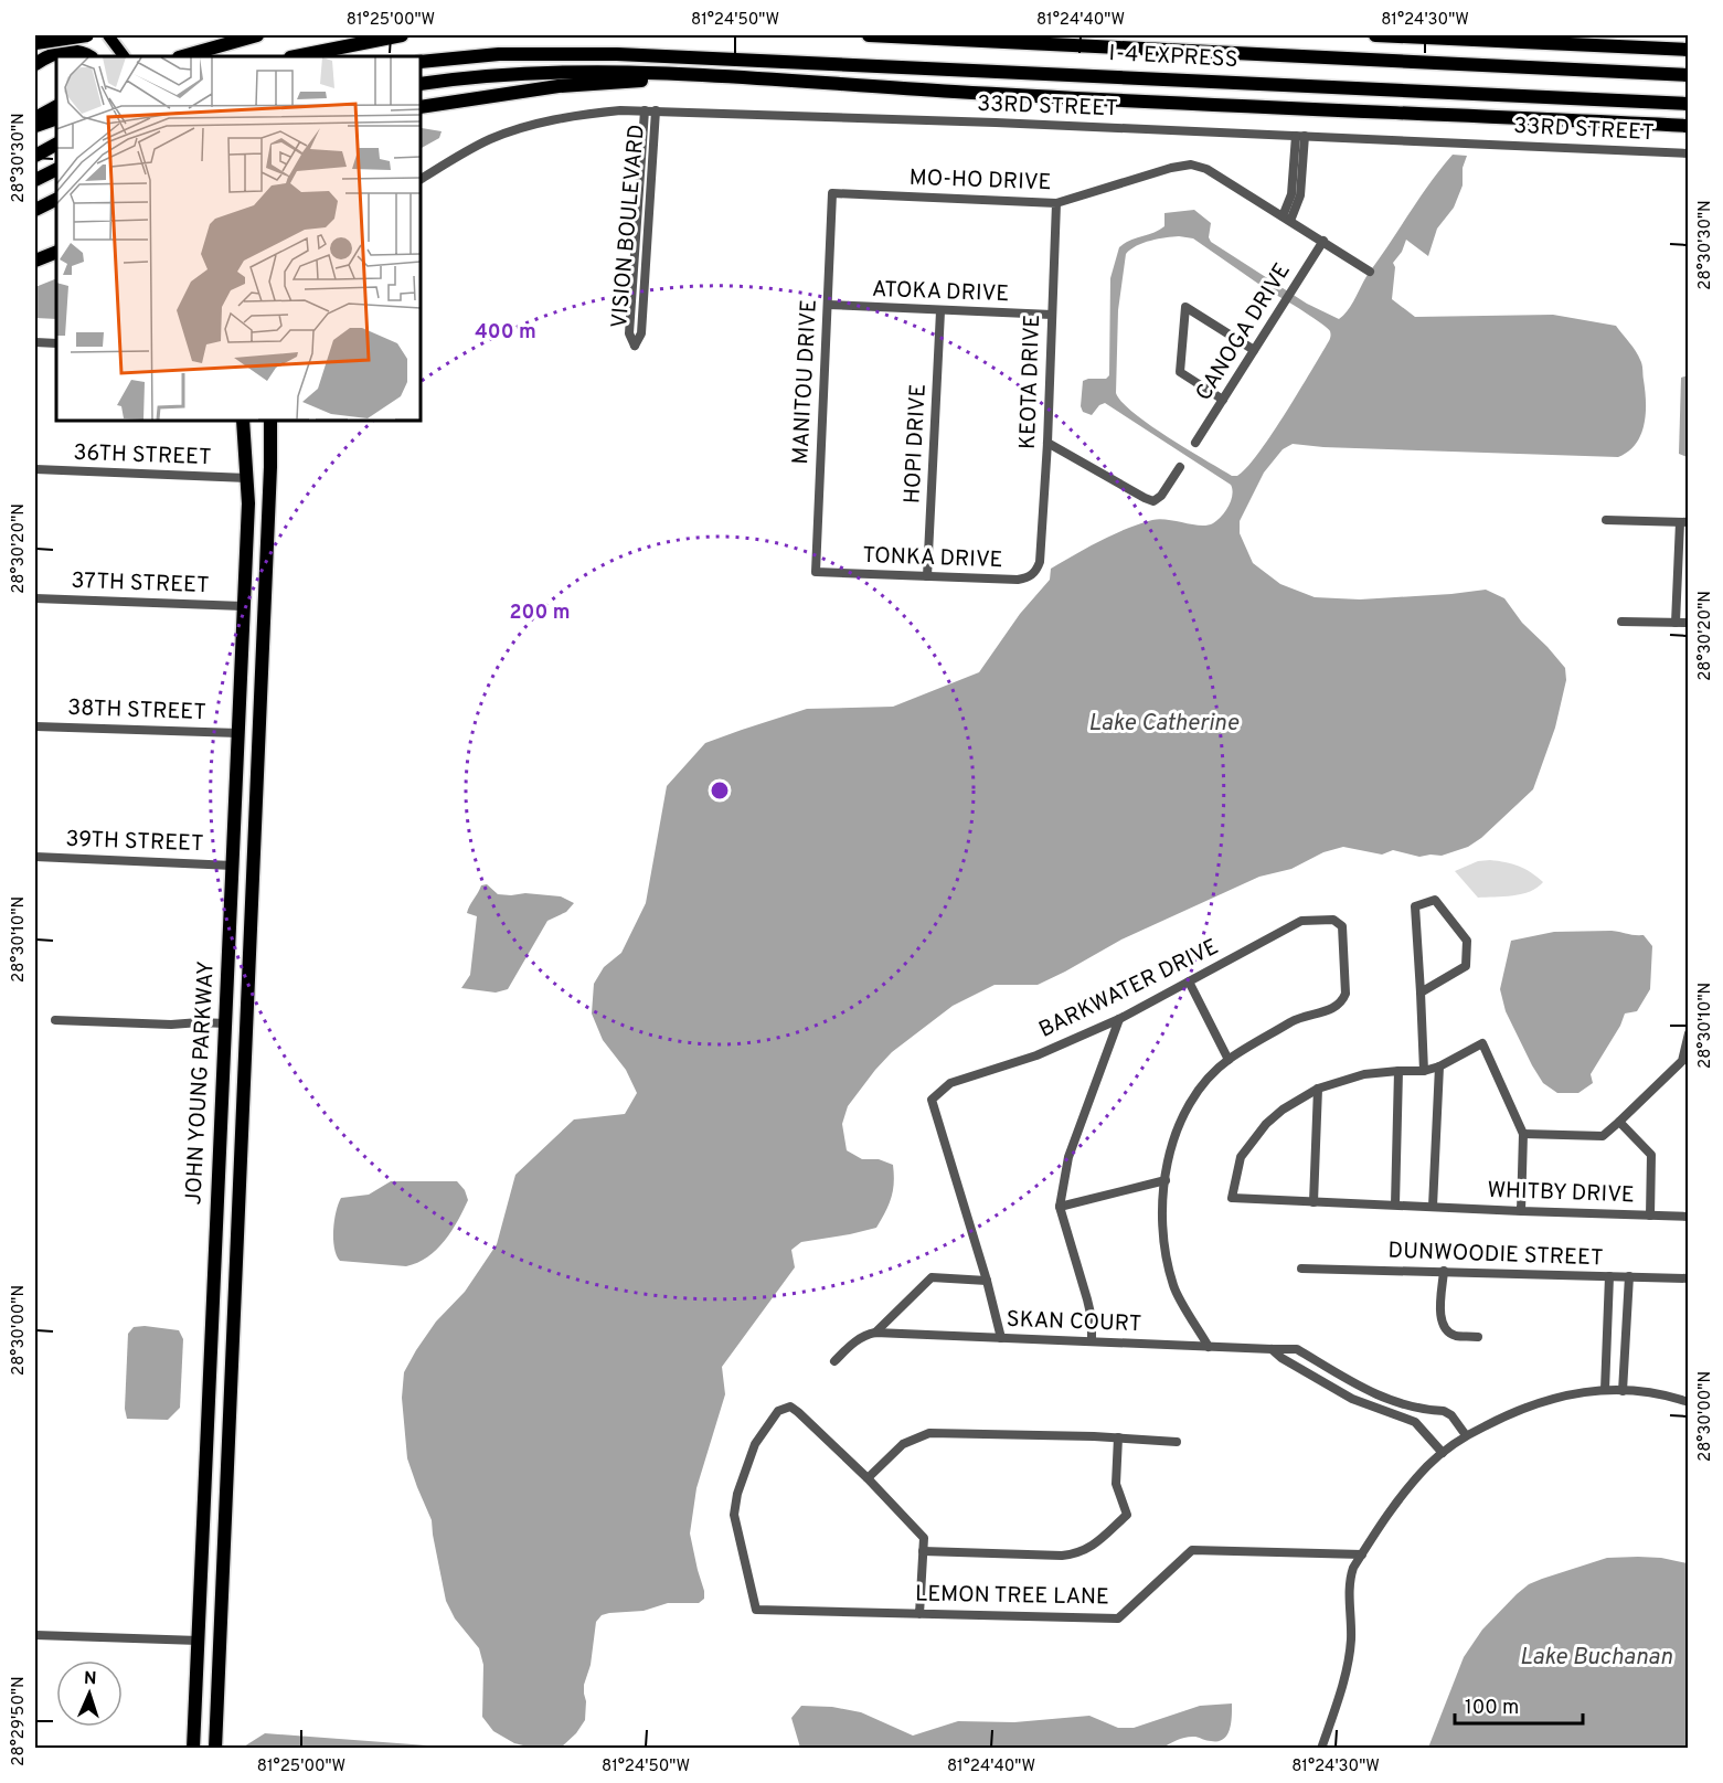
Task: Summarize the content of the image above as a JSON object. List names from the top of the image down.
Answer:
{
  "streets": {
    "highway": ["I-4 EXPRESS", "JOHN YOUNG PARKWAY"],
    "street": [
      "33RD STREET",
      "MO-HO DRIVE",
      "VISION BOULEVARD",
      "ATOKA DRIVE",
      "CANOGA DRIVE",
      "MANITOU DRIVE",
      "KEOTA DRIVE",
      "HOPI DRIVE",
      "36TH STREET",
      "TONKA DRIVE",
      "37TH STREET",
      "38TH STREET",
      "39TH STREET",
      "BARKWATER DRIVE",
      "WHITBY DRIVE",
      "DUNWOODIE STREET",
      "SKAN COURT",
      "LEMON TREE LANE"
    ]
  },
  "crossings": [
    ["33RD STREET", "VISION BOULEVARD"],
    ["MO-HO DRIVE", "CANOGA DRIVE"],
    ["MO-HO DRIVE", "MANITOU DRIVE"],
    ["MO-HO DRIVE", "KEOTA DRIVE"],
    ["ATOKA DRIVE", "MANITOU DRIVE"],
    ["ATOKA DRIVE", "KEOTA DRIVE"],
    ["ATOKA DRIVE", "HOPI DRIVE"],
    ["MANITOU DRIVE", "TONKA DRIVE"],
    ["KEOTA DRIVE", "TONKA DRIVE"],
    ["HOPI DRIVE", "TONKA DRIVE"],
    ["36TH STREET", "JOHN YOUNG PARKWAY"],
    ["37TH STREET", "JOHN YOUNG PARKWAY"],
    ["38TH STREET", "JOHN YOUNG PARKWAY"],
    ["39TH STREET", "JOHN YOUNG PARKWAY"]
  ],
  "water": ["Lake Catherine", "Lake Buchanan"],
  "scale_bar": "100 m",
  "north": "top",
  "coordinates": [
    "81°25'00\"W",
    "81°24'50\"W",
    "81°24'40\"W",
    "81°24'30\"W",
    "28°30'30\"N",
    "28°30'20\"N",
    "28°30'10\"N",
    "28°30'00\"N",
    "28°29'50\"N"
  ],
  "rings": ["400 m", "200 m"]
}
